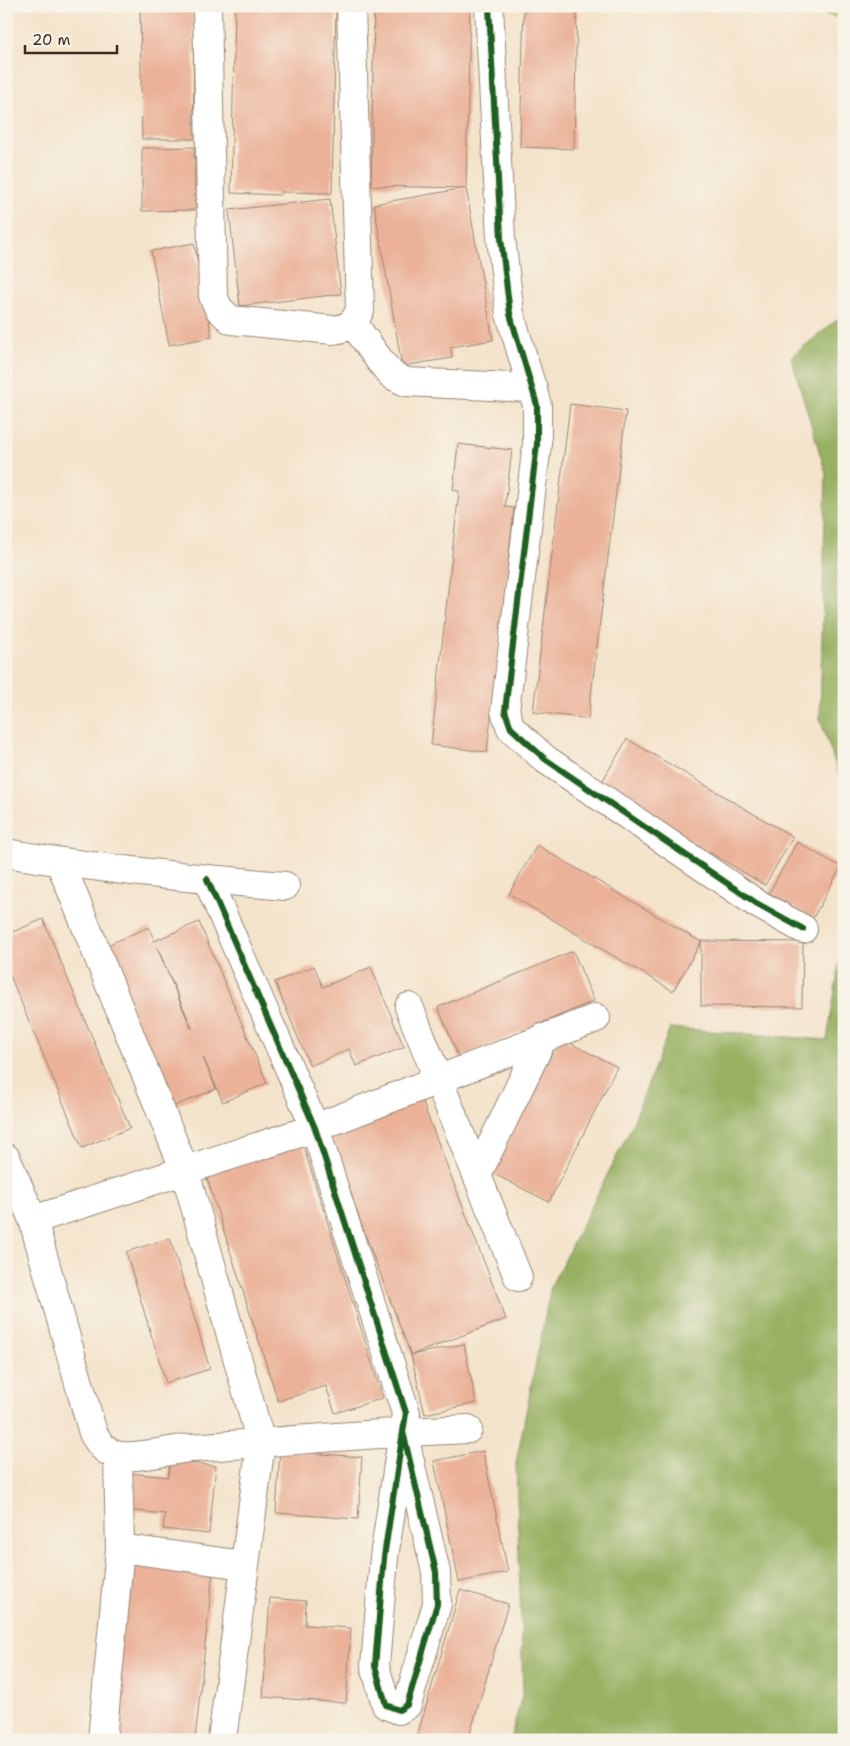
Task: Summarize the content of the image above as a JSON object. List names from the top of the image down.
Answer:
{
  "scale_bar": "20 m"
}
